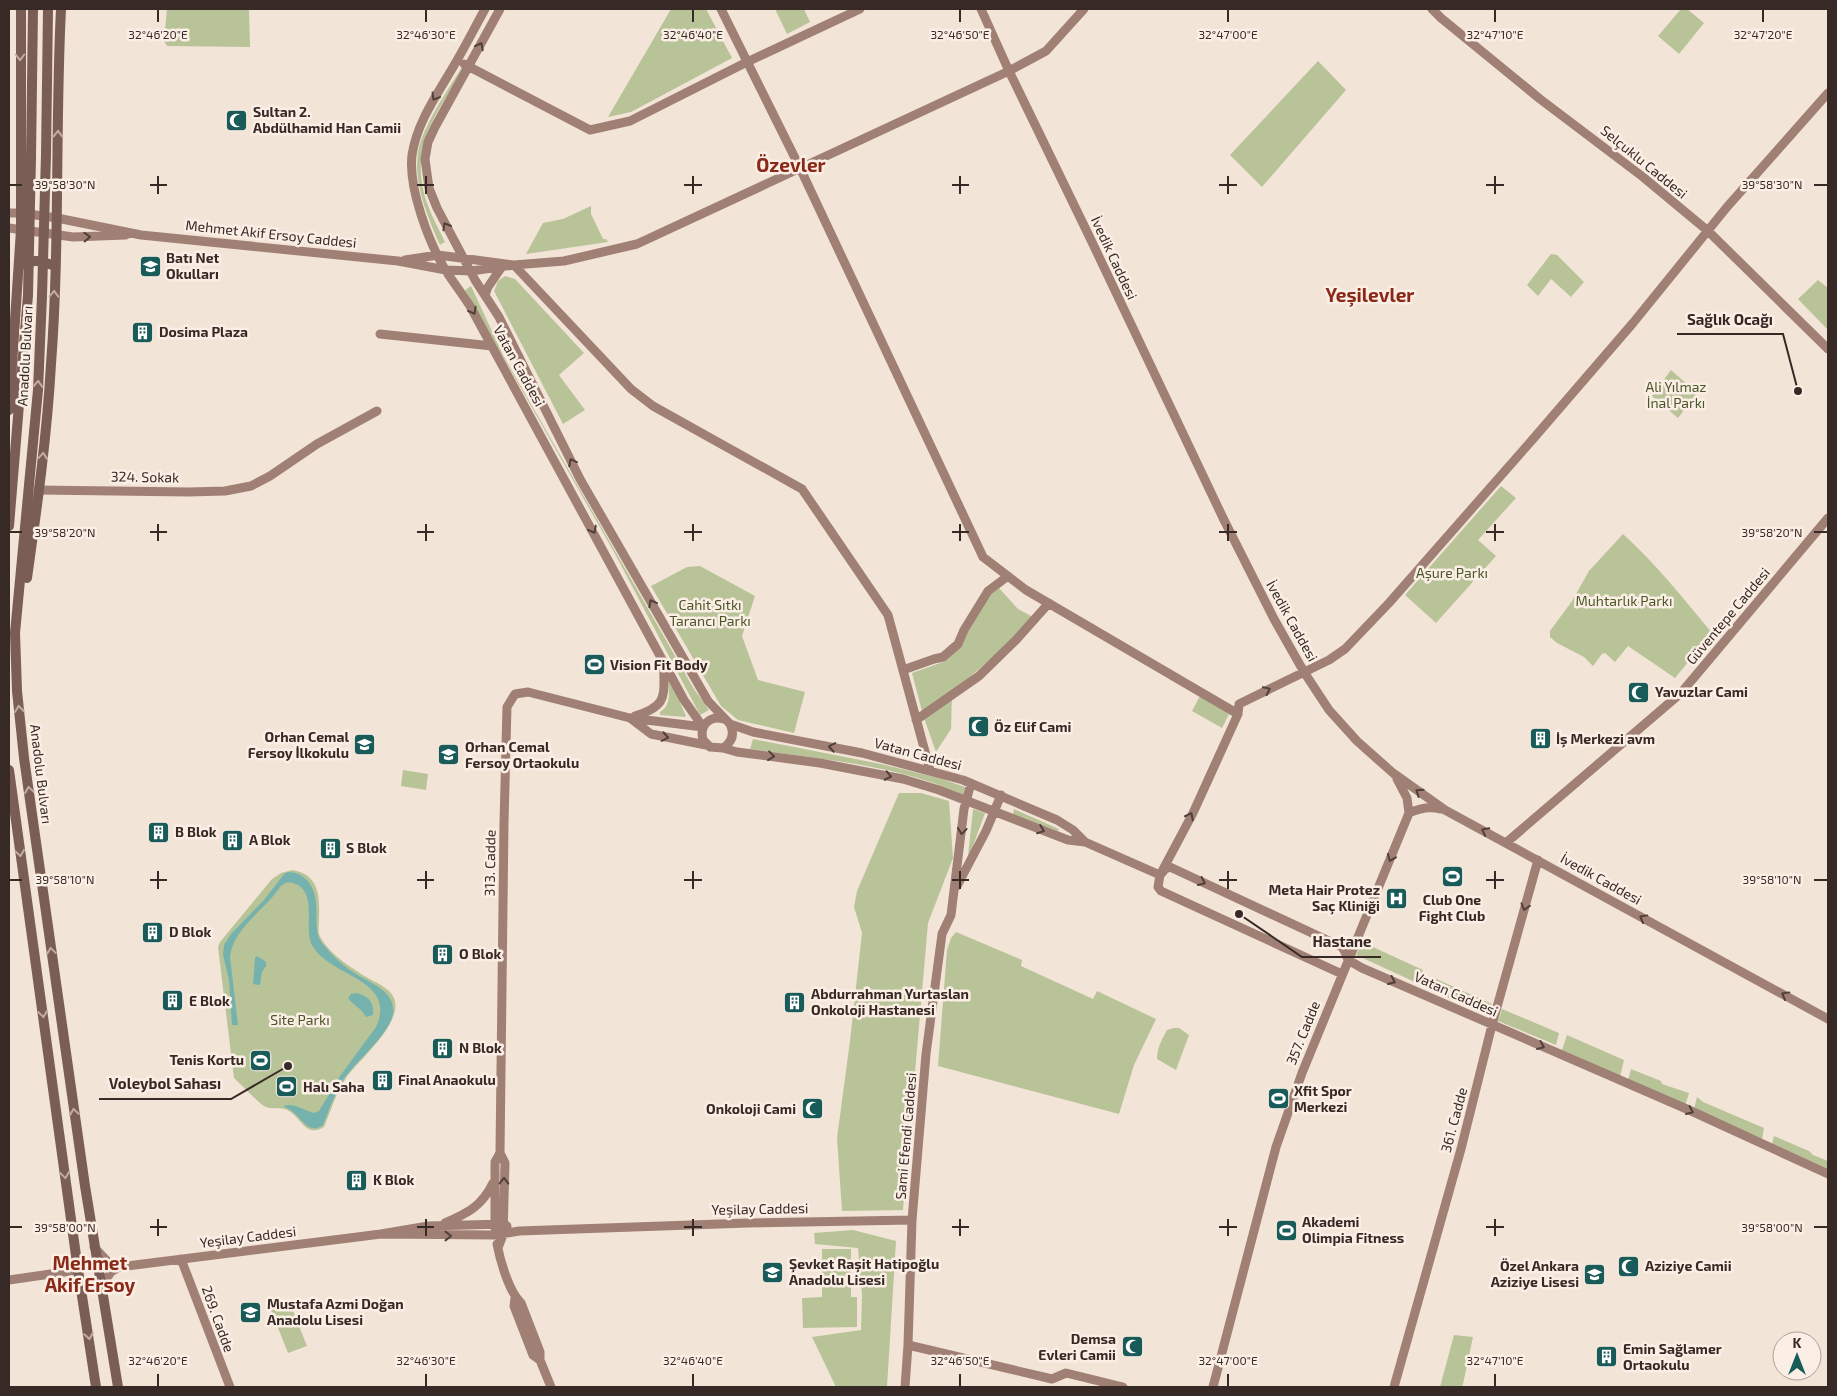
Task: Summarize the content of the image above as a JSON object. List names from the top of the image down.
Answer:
{
  "streets": {
    "main road": [
      "Selçuklu Caddesi",
      "Mehmet Akif Ersoy Caddesi",
      "İvedik Caddesi",
      "Anadolu Bulvarı",
      "Vatan Caddesi",
      "324. Sokak",
      "Güventepe Caddesi",
      "313. Cadde",
      "357. Cadde",
      "361. Cadde",
      "Sami Efendi Caddesi",
      "Yeşilay Caddesi",
      "269. Cadde"
    ]
  },
  "crossings": [
    ["İvedik Caddesi", "Güventepe Caddesi"],
    ["İvedik Caddesi", "361. Cadde"],
    ["Vatan Caddesi", "313. Cadde"],
    ["Vatan Caddesi", "357. Cadde"],
    ["Vatan Caddesi", "361. Cadde"],
    ["Vatan Caddesi", "Sami Efendi Caddesi"],
    ["313. Cadde", "Yeşilay Caddesi"],
    ["Sami Efendi Caddesi", "Yeşilay Caddesi"],
    ["Yeşilay Caddesi", "269. Cadde"]
  ],
  "districts": ["Özevler", "Yeşilevler", "Mehmet Akif Ersoy"],
  "parks": [
    "Ali Yılmaz İnal Parkı",
    "Aşure Parkı",
    "Muhtarlık Parkı",
    "Cahit Sıtkı Tarancı Parkı",
    "Site Parkı"
  ],
  "places": {
    "mosque": [
      "Sultan 2. Abdülhamid Han Camii",
      "Yavuzlar Cami",
      "Öz Elif Cami",
      "Onkoloji Cami",
      "Aziziye Camii",
      "Demsa Evleri Camii"
    ],
    "school or university": [
      "Batı Net Okulları",
      "Orhan Cemal Fersoy İlkokulu",
      "Orhan Cemal Fersoy Ortaokulu",
      "Şevket Raşit Hatipoğlu Anadolu Lisesi",
      "Özel Ankara Aziziye Lisesi",
      "Mustafa Azmi Doğan Anadolu Lisesi"
    ],
    "building": [
      "Dosima Plaza",
      "İş Merkezi avm",
      "B Blok",
      "A Blok",
      "S Blok",
      "D Blok",
      "O Blok",
      "E Blok",
      "Abdurrahman Yurtaslan Onkoloji Hastanesi",
      "N Blok",
      "Final Anaokulu",
      "K Blok",
      "Emin Sağlamer Ortaokulu"
    ],
    "other": ["Sağlık Ocağı", "Hastane", "Voleybol Sahası"],
    "sports": [
      "Vision Fit Body",
      "Club One Fight Club",
      "Tenis Kortu",
      "Halı Saha",
      "Xfit Spor Merkezi",
      "Akademi Olimpia Fitness"
    ],
    "hospital": ["Meta Hair Protez Saç Kliniği"]
  },
  "north": "top",
  "coordinates": [
    "32°46'20\"E",
    "32°46'30\"E",
    "32°46'40\"E",
    "32°46'50\"E",
    "32°47'00\"E",
    "32°47'10\"E",
    "32°47'20\"E",
    "39°58'30\"N",
    "39°58'20\"N",
    "39°58'10\"N",
    "39°58'00\"N"
  ]
}
